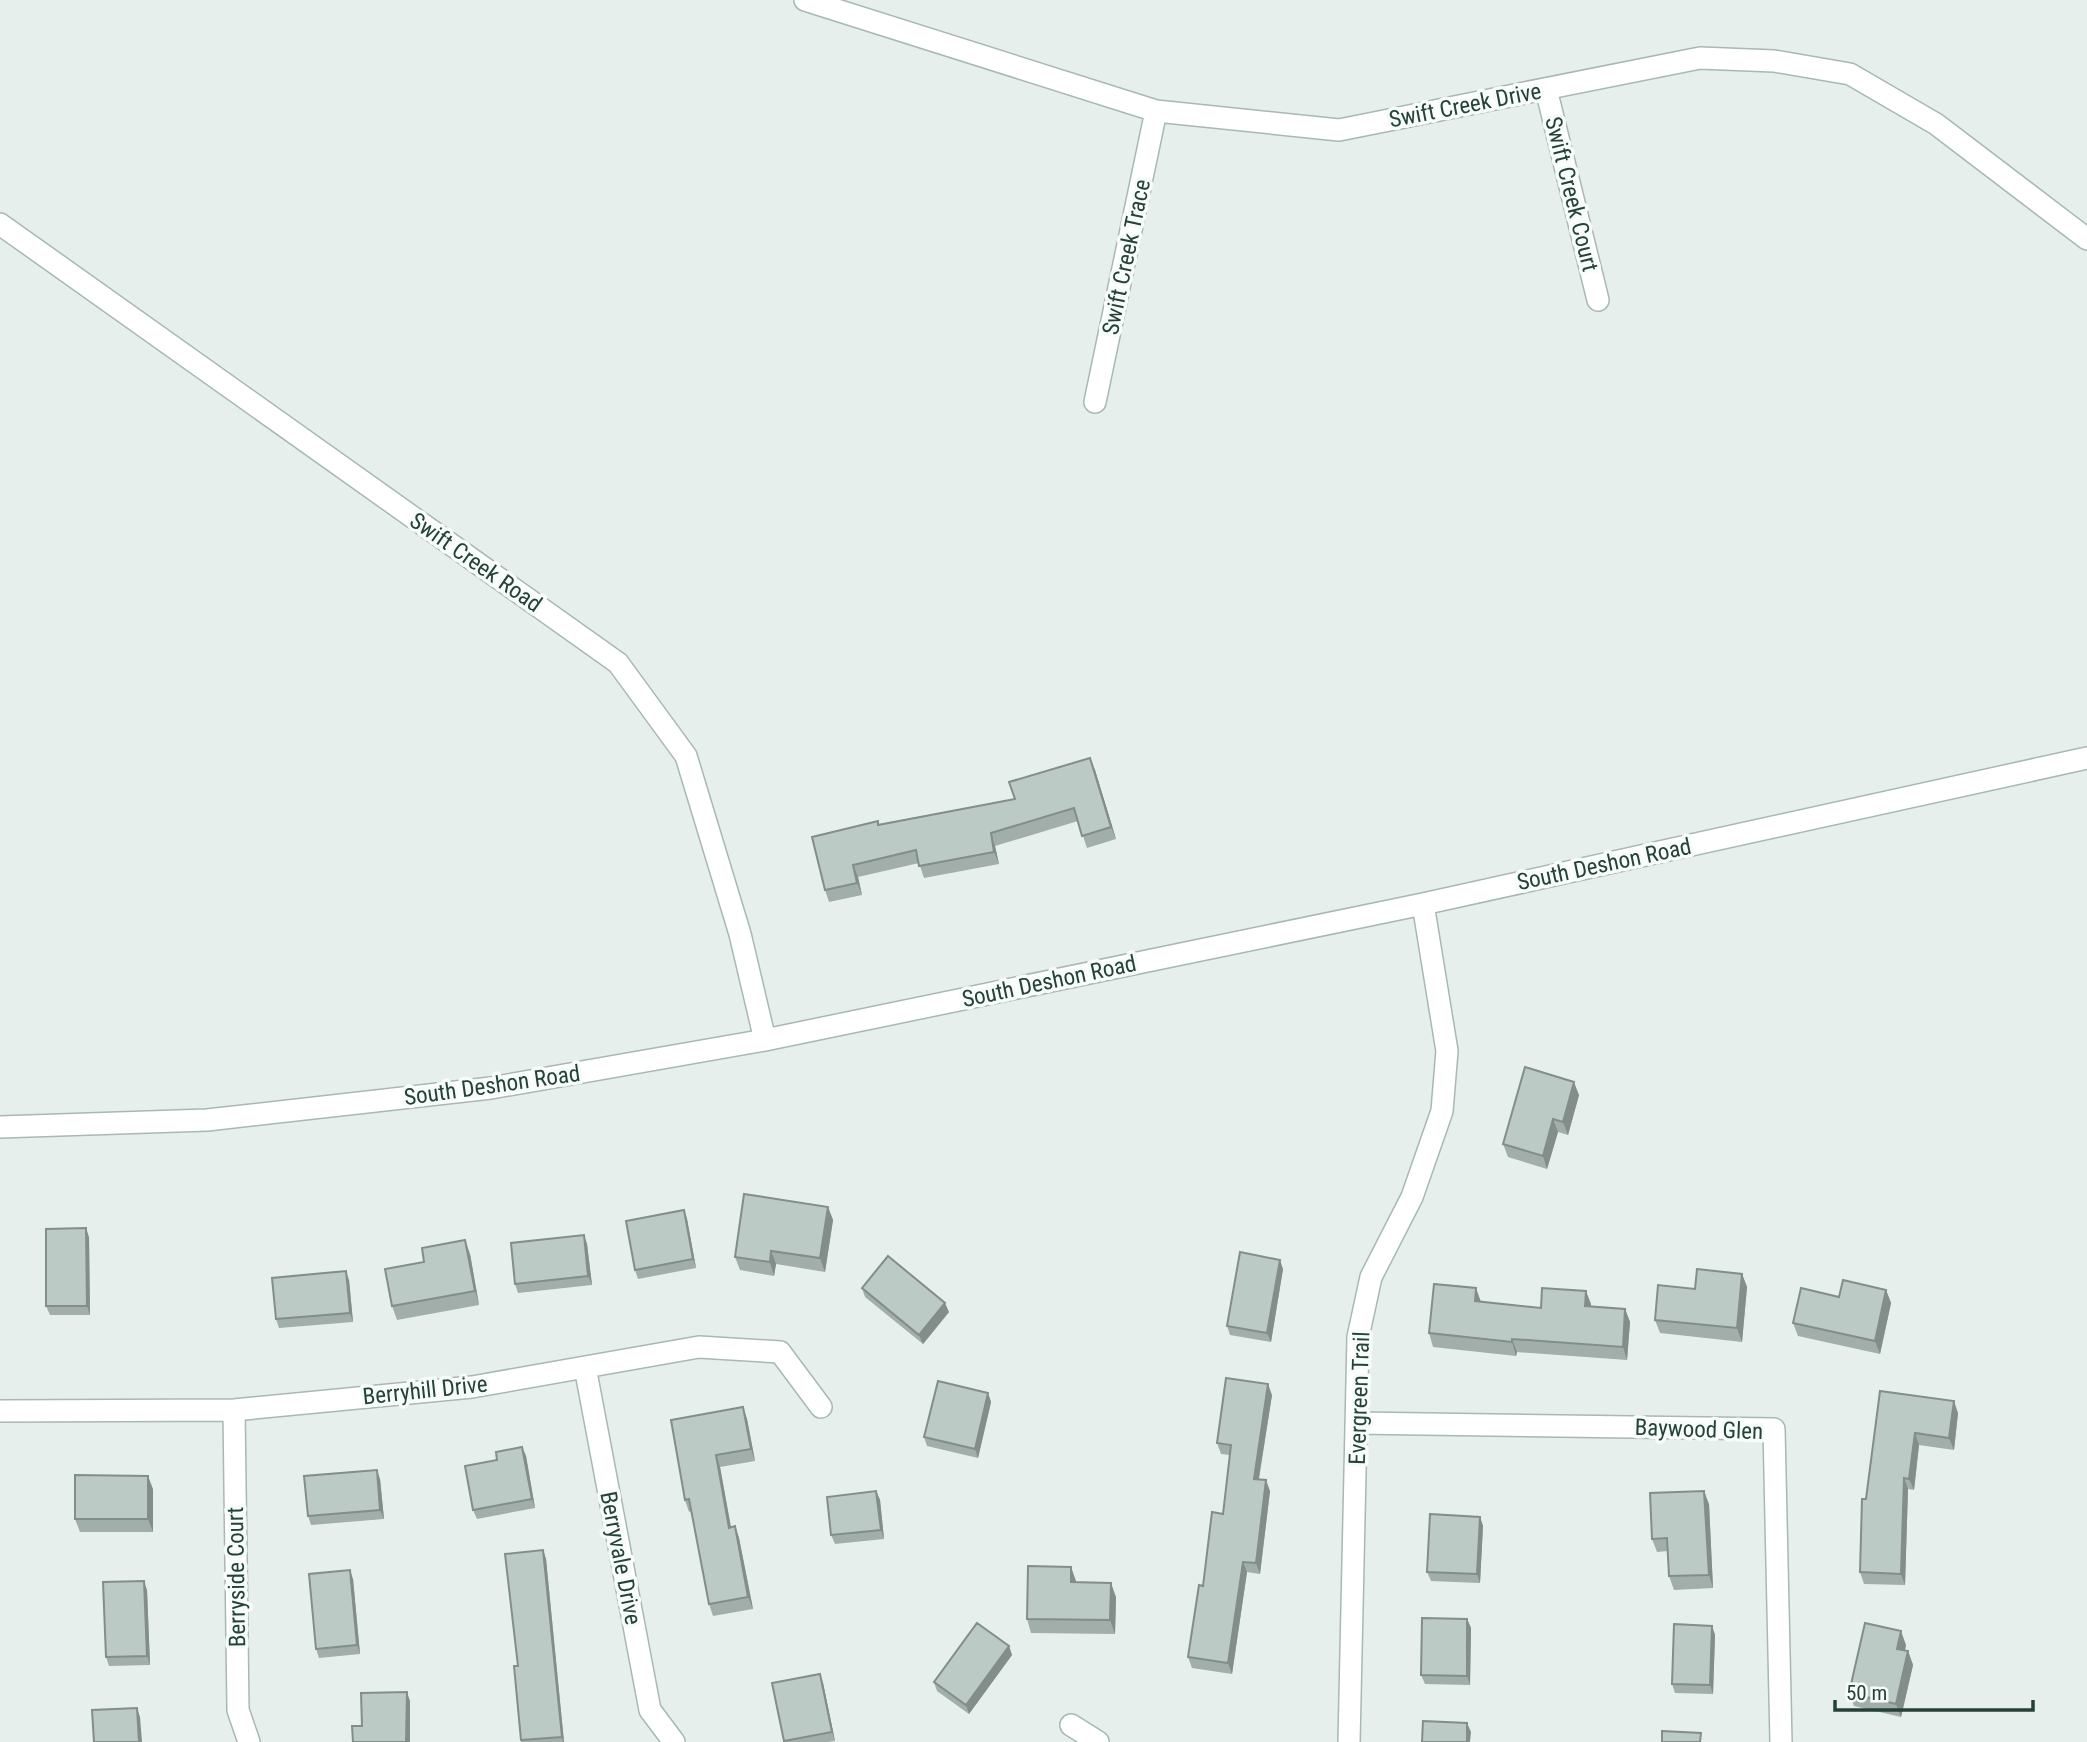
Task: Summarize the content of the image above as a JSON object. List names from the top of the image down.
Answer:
{
  "streets": {
    "street": [
      "Swift Creek Drive",
      "Swift Creek Court",
      "Swift Creek Trace",
      "Swift Creek Road",
      "South Deshon Road",
      "Berryhill Drive",
      "Evergreen Trail",
      "Baywood Glen",
      "Berryvale Drive",
      "Berryside Court"
    ]
  },
  "crossings": [
    ["Swift Creek Drive", "Swift Creek Court"],
    ["Swift Creek Drive", "Swift Creek Trace"],
    ["Swift Creek Road", "South Deshon Road"],
    ["South Deshon Road", "Evergreen Trail"],
    ["Berryhill Drive", "Berryvale Drive"],
    ["Berryhill Drive", "Berryside Court"],
    ["Evergreen Trail", "Baywood Glen"]
  ],
  "scale_bar": "50 m"
}
